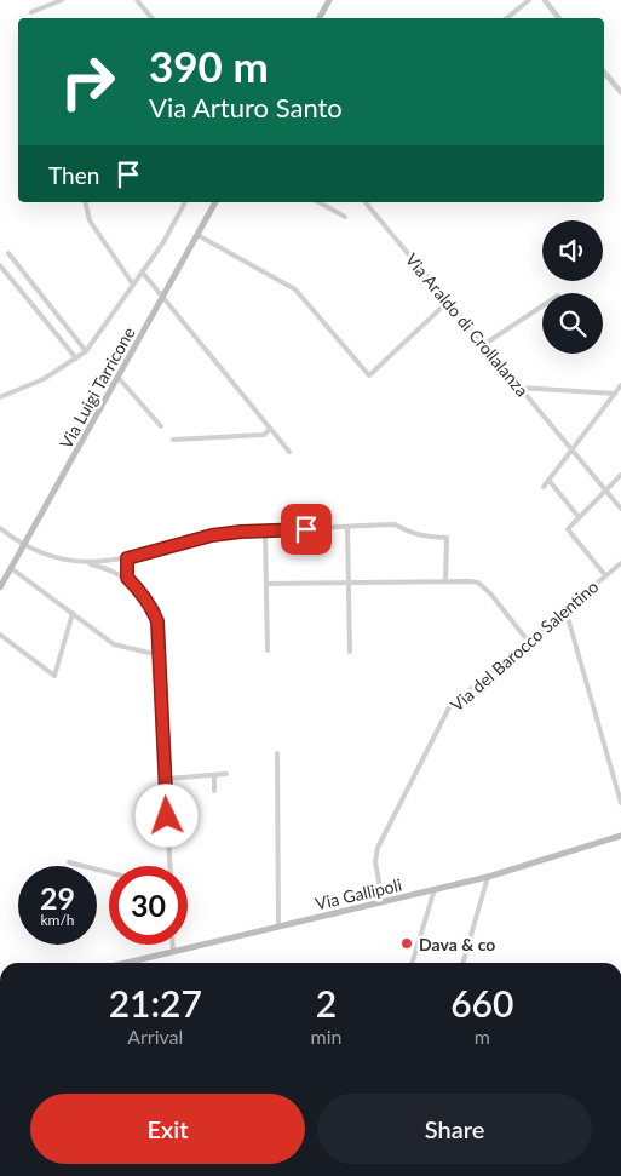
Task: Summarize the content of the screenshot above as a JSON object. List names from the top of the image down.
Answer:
{
  "streets": {
    "main road": ["Via Luigi Tarricone", "Via Gallipoli"],
    "street": ["Via Araldo di Crollalanza", "Via del Barocco Salentino"]
  },
  "crossings": [
    ["Via del Barocco Salentino", "Via Gallipoli"]
  ],
  "places": ["Dava & co"],
  "page": {
    "turn": ["390 m", "Via Arturo Santo"],
    "then": "Then",
    "speed": "29 km/h",
    "limit": "30",
    "eta": [
      "21:27",
      "Arrival",
      "2",
      "min",
      "660",
      "m"
    ],
    "buttons": ["Exit", "Share"]
  }
}
